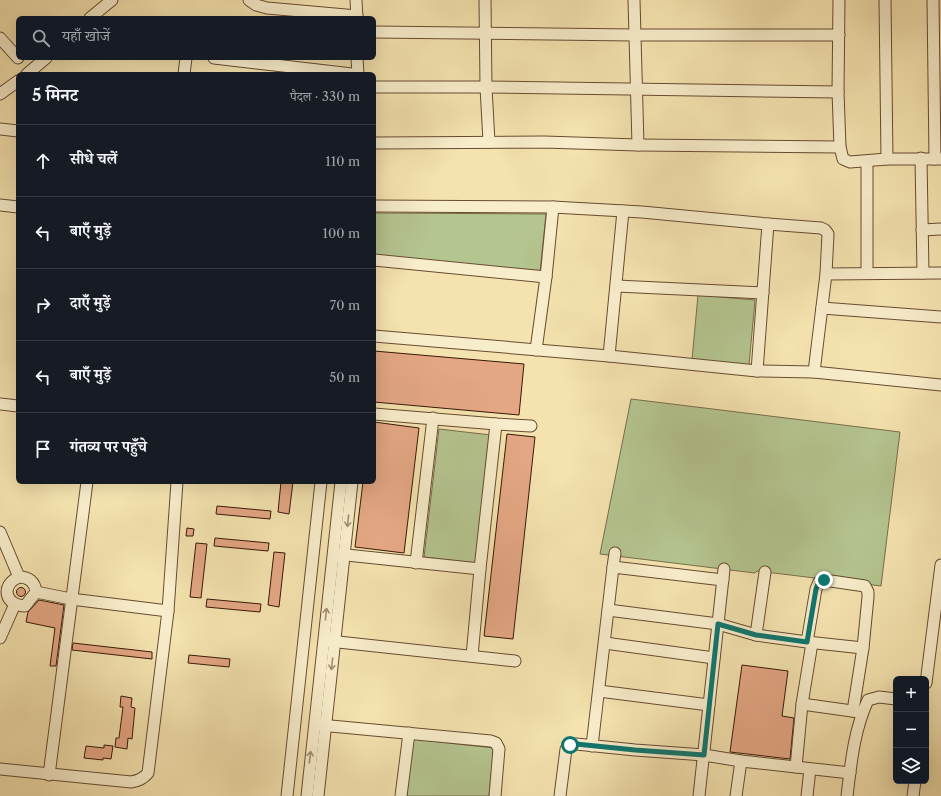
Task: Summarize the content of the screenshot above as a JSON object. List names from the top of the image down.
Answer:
{
  "page": {
    "search": "यहाँ खोजें",
    "heading": ["5 मिनट", "पैदल · 330 m"],
    "list": [
      ["सीधे चलें", "110 m"],
      ["बाएँ मुड़ें", "100 m"],
      ["दाएँ मुड़ें", "70 m"],
      ["बाएँ मुड़ें", "50 m"],
      "गंतव्य पर पहुँचे"
    ],
    "map_buttons": ["+", "−"]
  }
}
